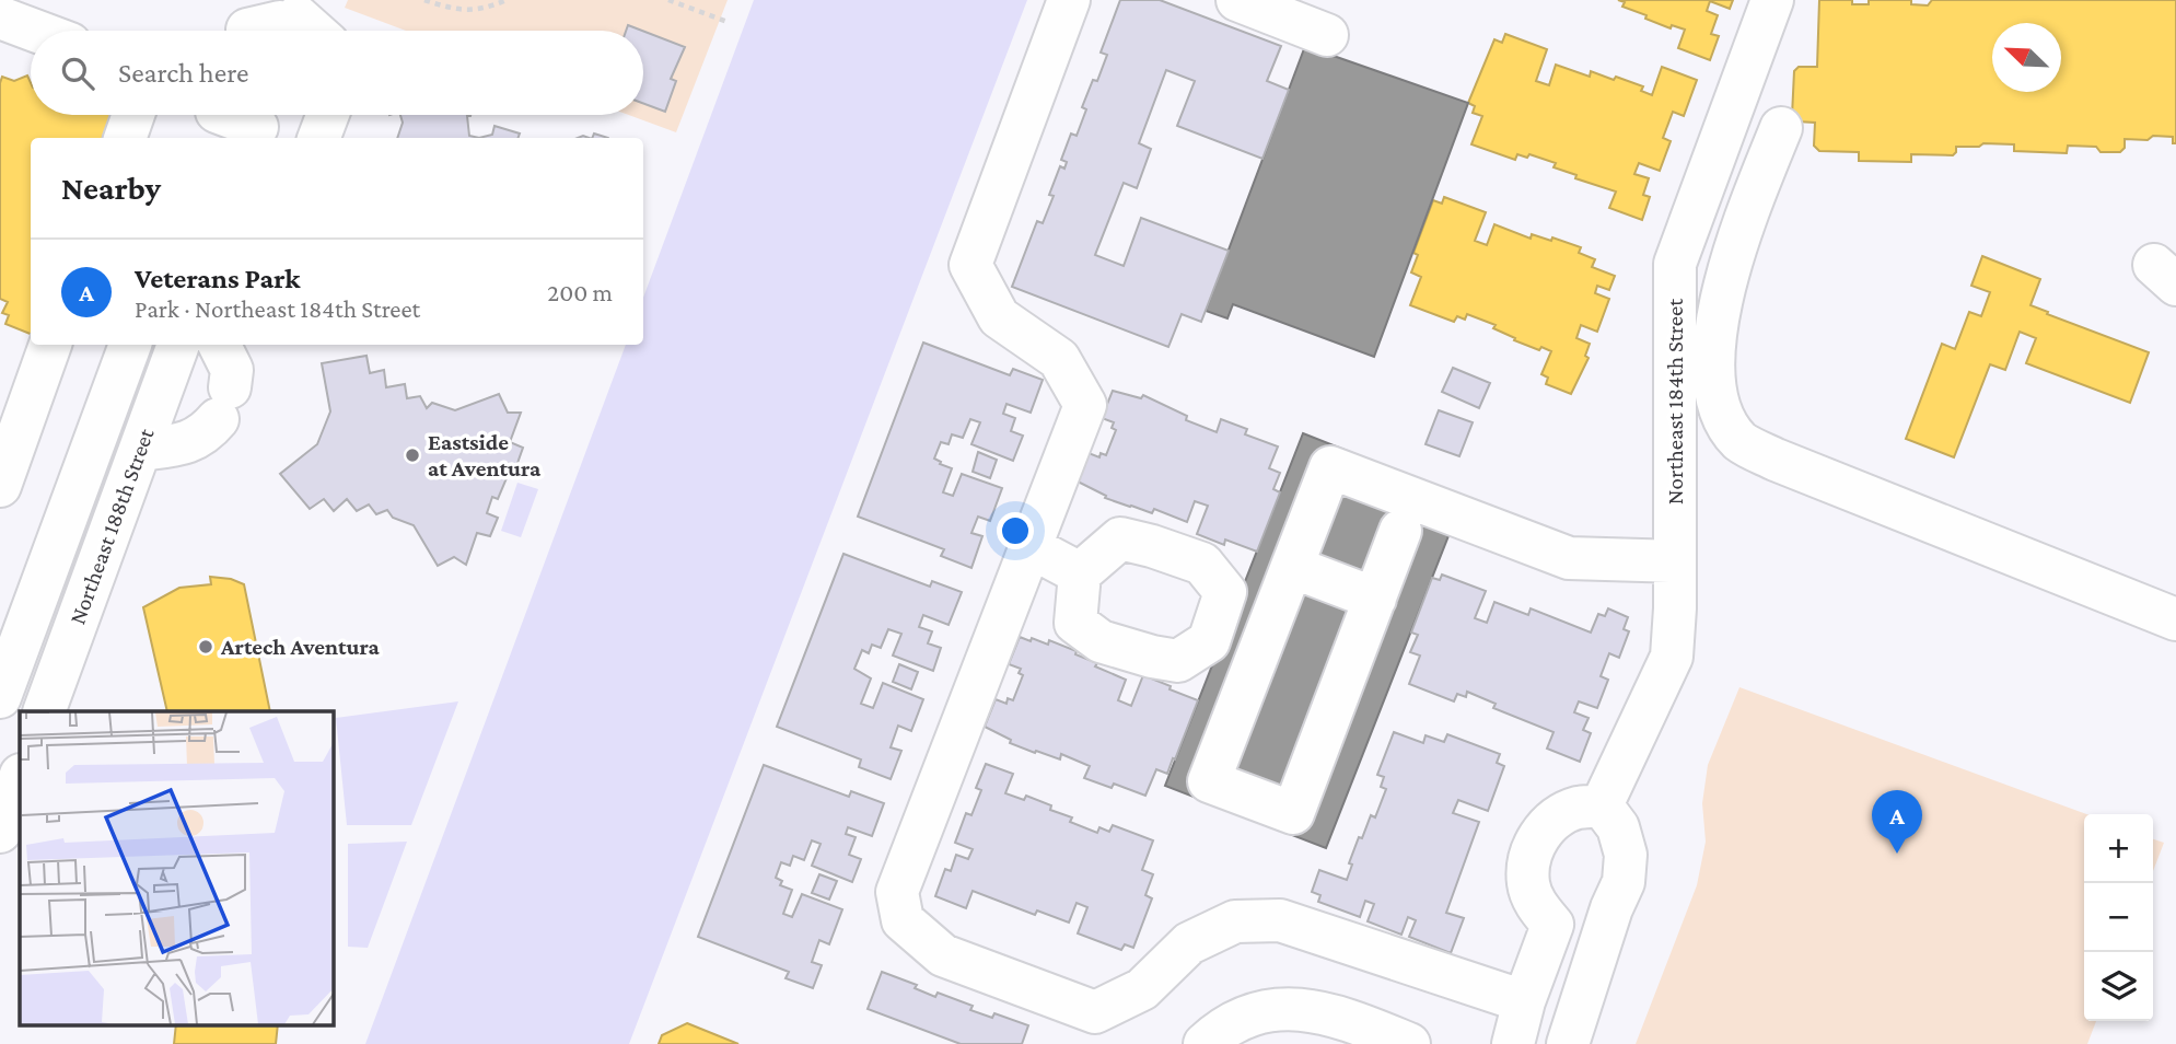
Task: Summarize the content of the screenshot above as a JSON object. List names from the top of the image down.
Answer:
{
  "streets": {
    "street": ["Northeast 184th Street", "Northeast 188th Street"]
  },
  "places": ["Eastside at Aventura", "Artech Aventura"],
  "north": "top left",
  "page": {
    "search": "Search here",
    "heading": "Nearby",
    "list": [
      {
        "mark": "A",
        "name": "Veterans Park",
        "note": "Park · Northeast 184th Street",
        "value": "200 m"
      }
    ],
    "pins": "A",
    "map_buttons": ["+", "−"]
  }
}
